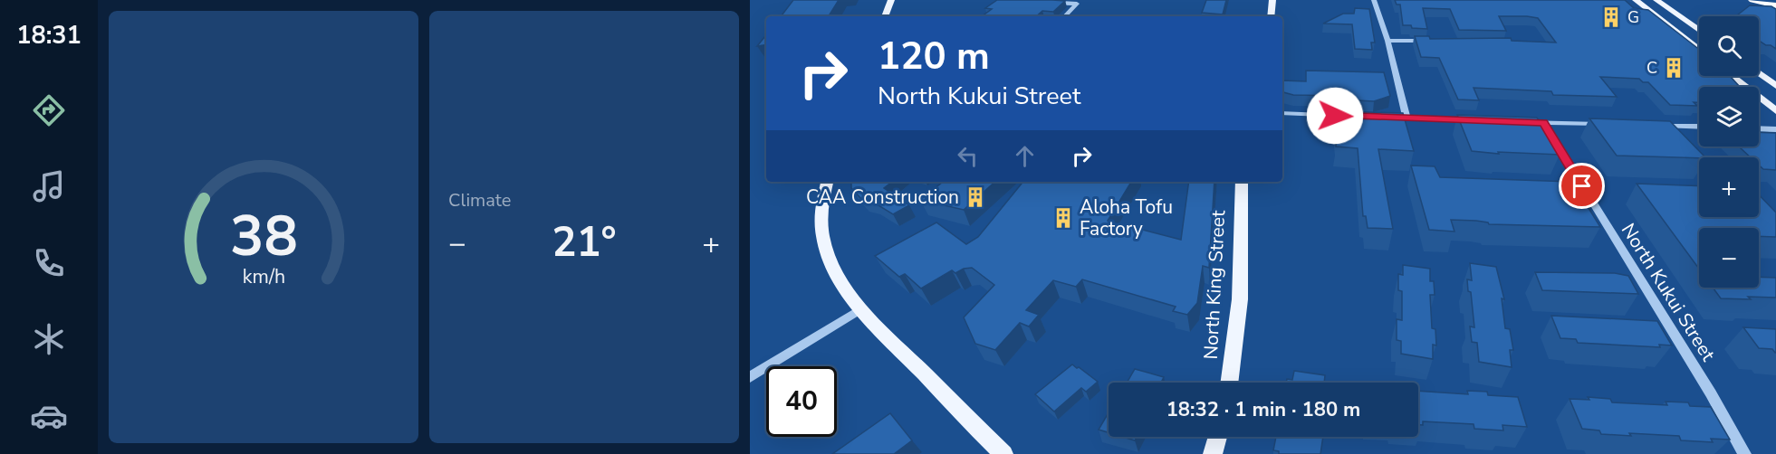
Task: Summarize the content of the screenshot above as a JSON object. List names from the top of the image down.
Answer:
{
  "streets": {
    "main road": ["North King Street"],
    "street": ["North Kukui Street"]
  },
  "places": {
    "building": [
      "G",
      "C",
      "CAA Construction",
      "Aloha Tofu Factory"
    ]
  },
  "page": {
    "tabs": "18:31",
    "tile": "Climate",
    "map_buttons": ["+", "−"],
    "turn": ["120 m", "North Kukui Street"],
    "heat": ["−", "21°", "+"],
    "limit": "40",
    "trip": "18:32 · 1 min · 180 m",
    "gauge": ["38", "km/h"]
  }
}
